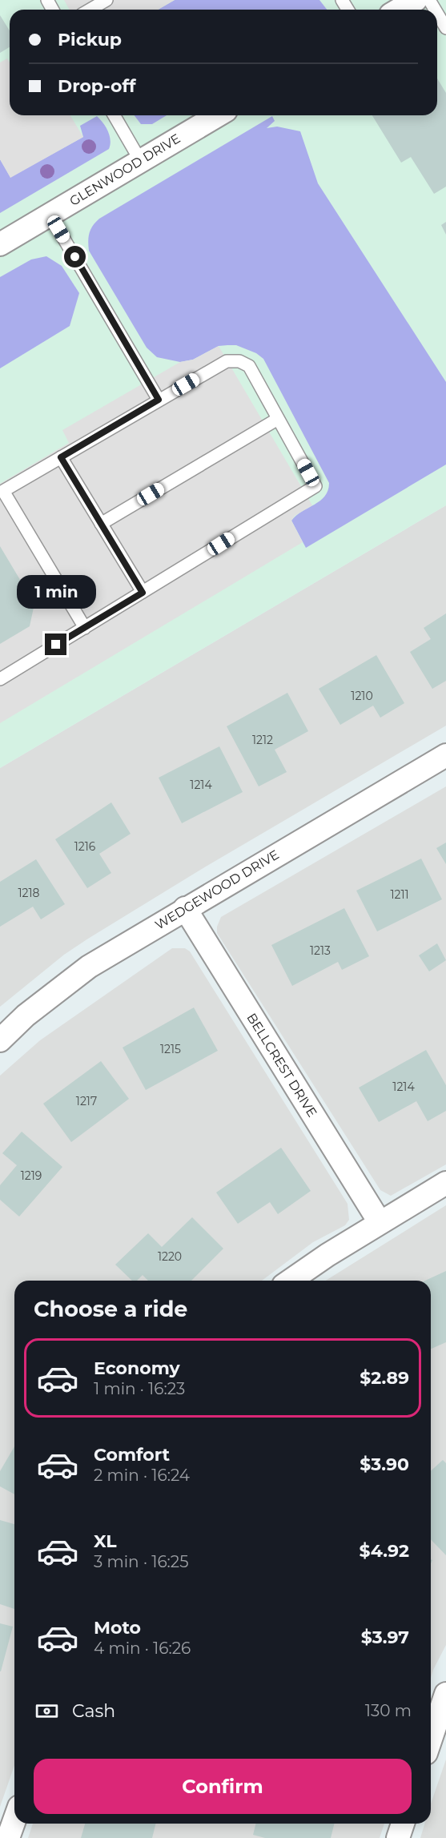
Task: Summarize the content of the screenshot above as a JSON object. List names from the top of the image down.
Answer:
{
  "streets": {
    "street": ["GLENWOOD DRIVE", "WEDGEWOOD DRIVE", "BELLCREST DRIVE"]
  },
  "crossings": [
    ["WEDGEWOOD DRIVE", "BELLCREST DRIVE"]
  ],
  "house_numbers": [
    "1210",
    "1212",
    "1214",
    "1216",
    "1218",
    "1211",
    "1213",
    "1215",
    "1214",
    "1217",
    "1219",
    "1220"
  ],
  "page": {
    "banner": ["Pickup", "Drop-off"],
    "bubble": "1 min",
    "heading": "Choose a ride",
    "list": [
      {
        "name": "Economy",
        "note": "1 min · 16:23",
        "value": "$2.89"
      },
      {
        "name": "Comfort",
        "note": "2 min · 16:24",
        "value": "$3.90"
      },
      {
        "name": "XL",
        "note": "3 min · 16:25",
        "value": "$4.92"
      },
      {
        "name": "Moto",
        "note": "4 min · 16:26",
        "value": "$3.97"
      }
    ],
    "pay": ["Cash", "130 m"],
    "buttons": "Confirm"
  }
}
